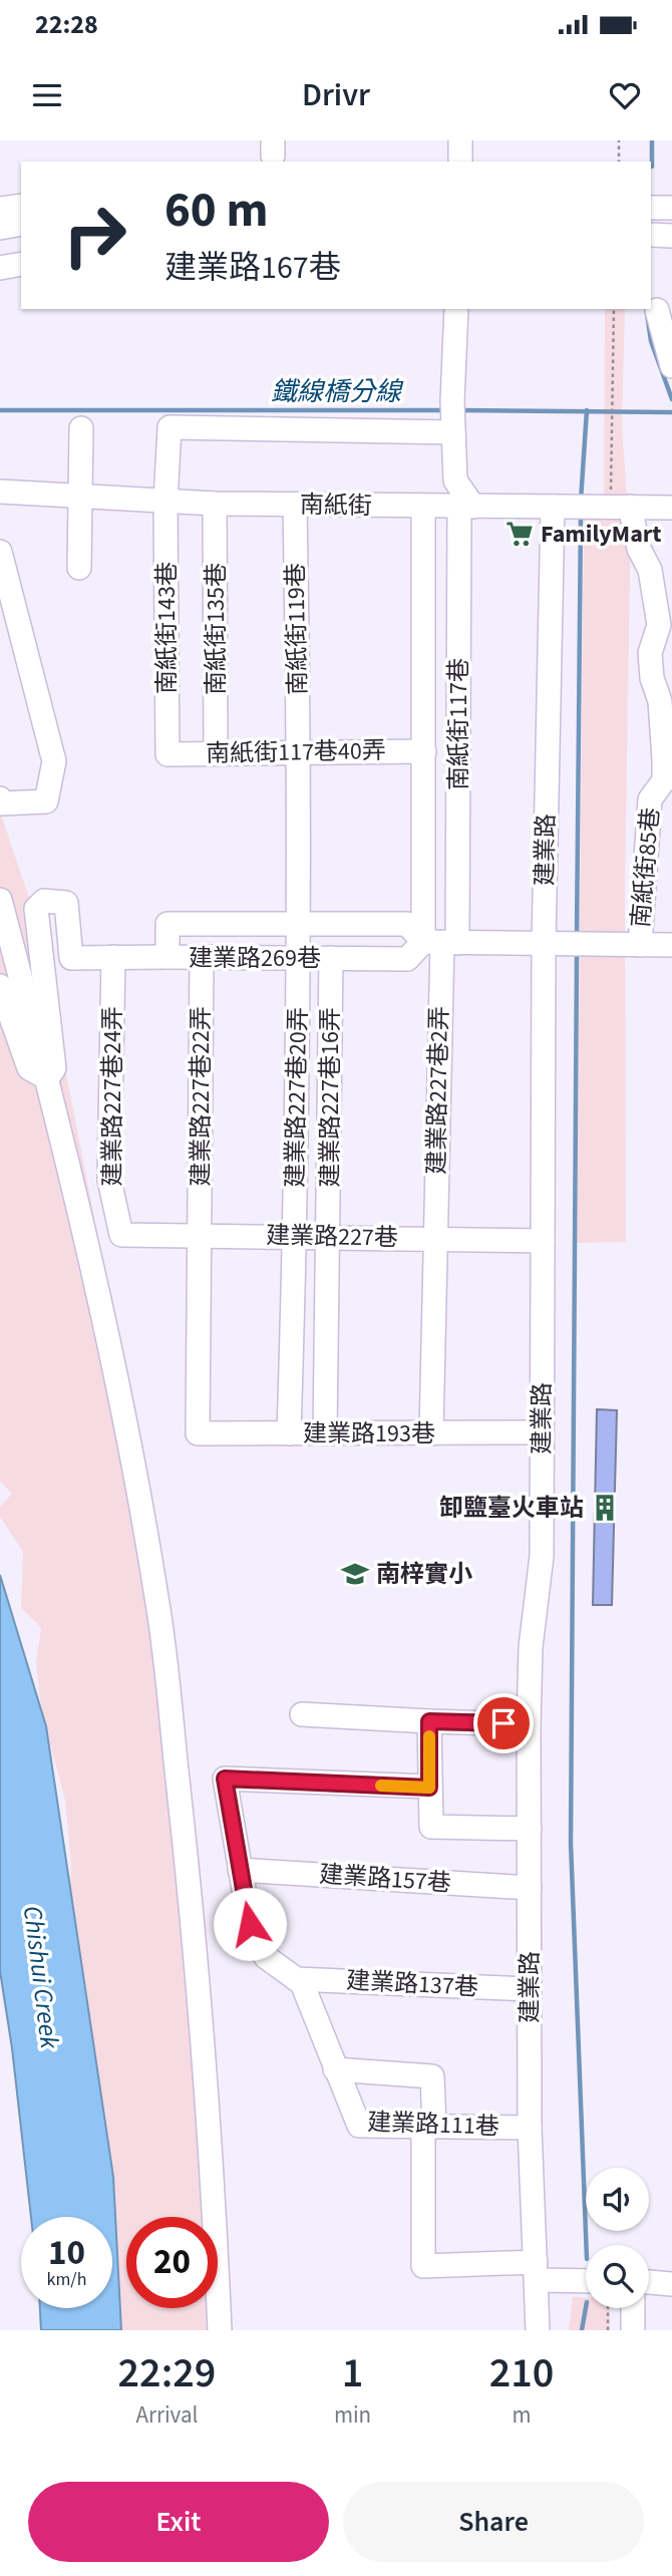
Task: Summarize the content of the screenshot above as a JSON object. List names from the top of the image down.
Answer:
{
  "streets": {
    "street": [
      "南紙街",
      "南紙街143巷",
      "南紙街135巷",
      "南紙街119巷",
      "南紙街117巷",
      "南紙街117巷40弄",
      "建業路",
      "南紙街85巷",
      "建業路269巷",
      "建業路227巷2弄",
      "建業路227巷24弄",
      "建業路227巷22弄",
      "建業路227巷20弄",
      "建業路227巷16弄",
      "建業路227巷",
      "建業路193巷",
      "建業路157巷",
      "建業路137巷",
      "建業路111巷"
    ]
  },
  "crossings": [
    ["南紙街", "南紙街143巷"],
    ["南紙街", "南紙街135巷"],
    ["南紙街", "南紙街119巷"],
    ["南紙街", "南紙街117巷"],
    ["南紙街", "建業路"],
    ["南紙街", "南紙街85巷"],
    ["南紙街143巷", "南紙街117巷40弄"],
    ["南紙街135巷", "南紙街117巷40弄"],
    ["南紙街119巷", "南紙街117巷40弄"],
    ["南紙街119巷", "建業路269巷"],
    ["南紙街119巷", "建業路227巷20弄"],
    ["南紙街117巷", "南紙街117巷40弄"],
    ["南紙街117巷", "建業路269巷"],
    ["南紙街117巷", "建業路227巷2弄"],
    ["建業路", "建業路227巷"],
    ["建業路", "建業路193巷"],
    ["建業路", "建業路157巷"],
    ["建業路", "建業路137巷"],
    ["建業路", "建業路111巷"],
    ["建業路269巷", "建業路227巷2弄"],
    ["建業路269巷", "建業路227巷22弄"],
    ["建業路269巷", "建業路227巷20弄"],
    ["建業路269巷", "建業路227巷16弄"],
    ["建業路227巷2弄", "建業路227巷"],
    ["建業路227巷2弄", "建業路193巷"],
    ["建業路227巷24弄", "建業路227巷"],
    ["建業路227巷22弄", "建業路227巷"],
    ["建業路227巷22弄", "建業路193巷"],
    ["建業路227巷20弄", "建業路227巷"],
    ["建業路227巷20弄", "建業路193巷"],
    ["建業路227巷16弄", "建業路227巷"],
    ["建業路227巷16弄", "建業路193巷"],
    ["建業路157巷", "建業路111巷"],
    ["建業路137巷", "建業路111巷"]
  ],
  "water": ["鐵線橋分線", "Chishui Creek"],
  "places": {
    "supermarket": ["FamilyMart"],
    "building": ["卸鹽臺火車站"],
    "school or university": ["南梓實小"]
  },
  "page": {
    "status": "22:28",
    "header": "Drivr",
    "turn": ["60 m", "建業路167巷"],
    "speed": "10 km/h",
    "limit": "20",
    "eta": [
      "22:29",
      "Arrival",
      "1",
      "min",
      "210",
      "m"
    ],
    "buttons": ["Exit", "Share"]
  }
}
